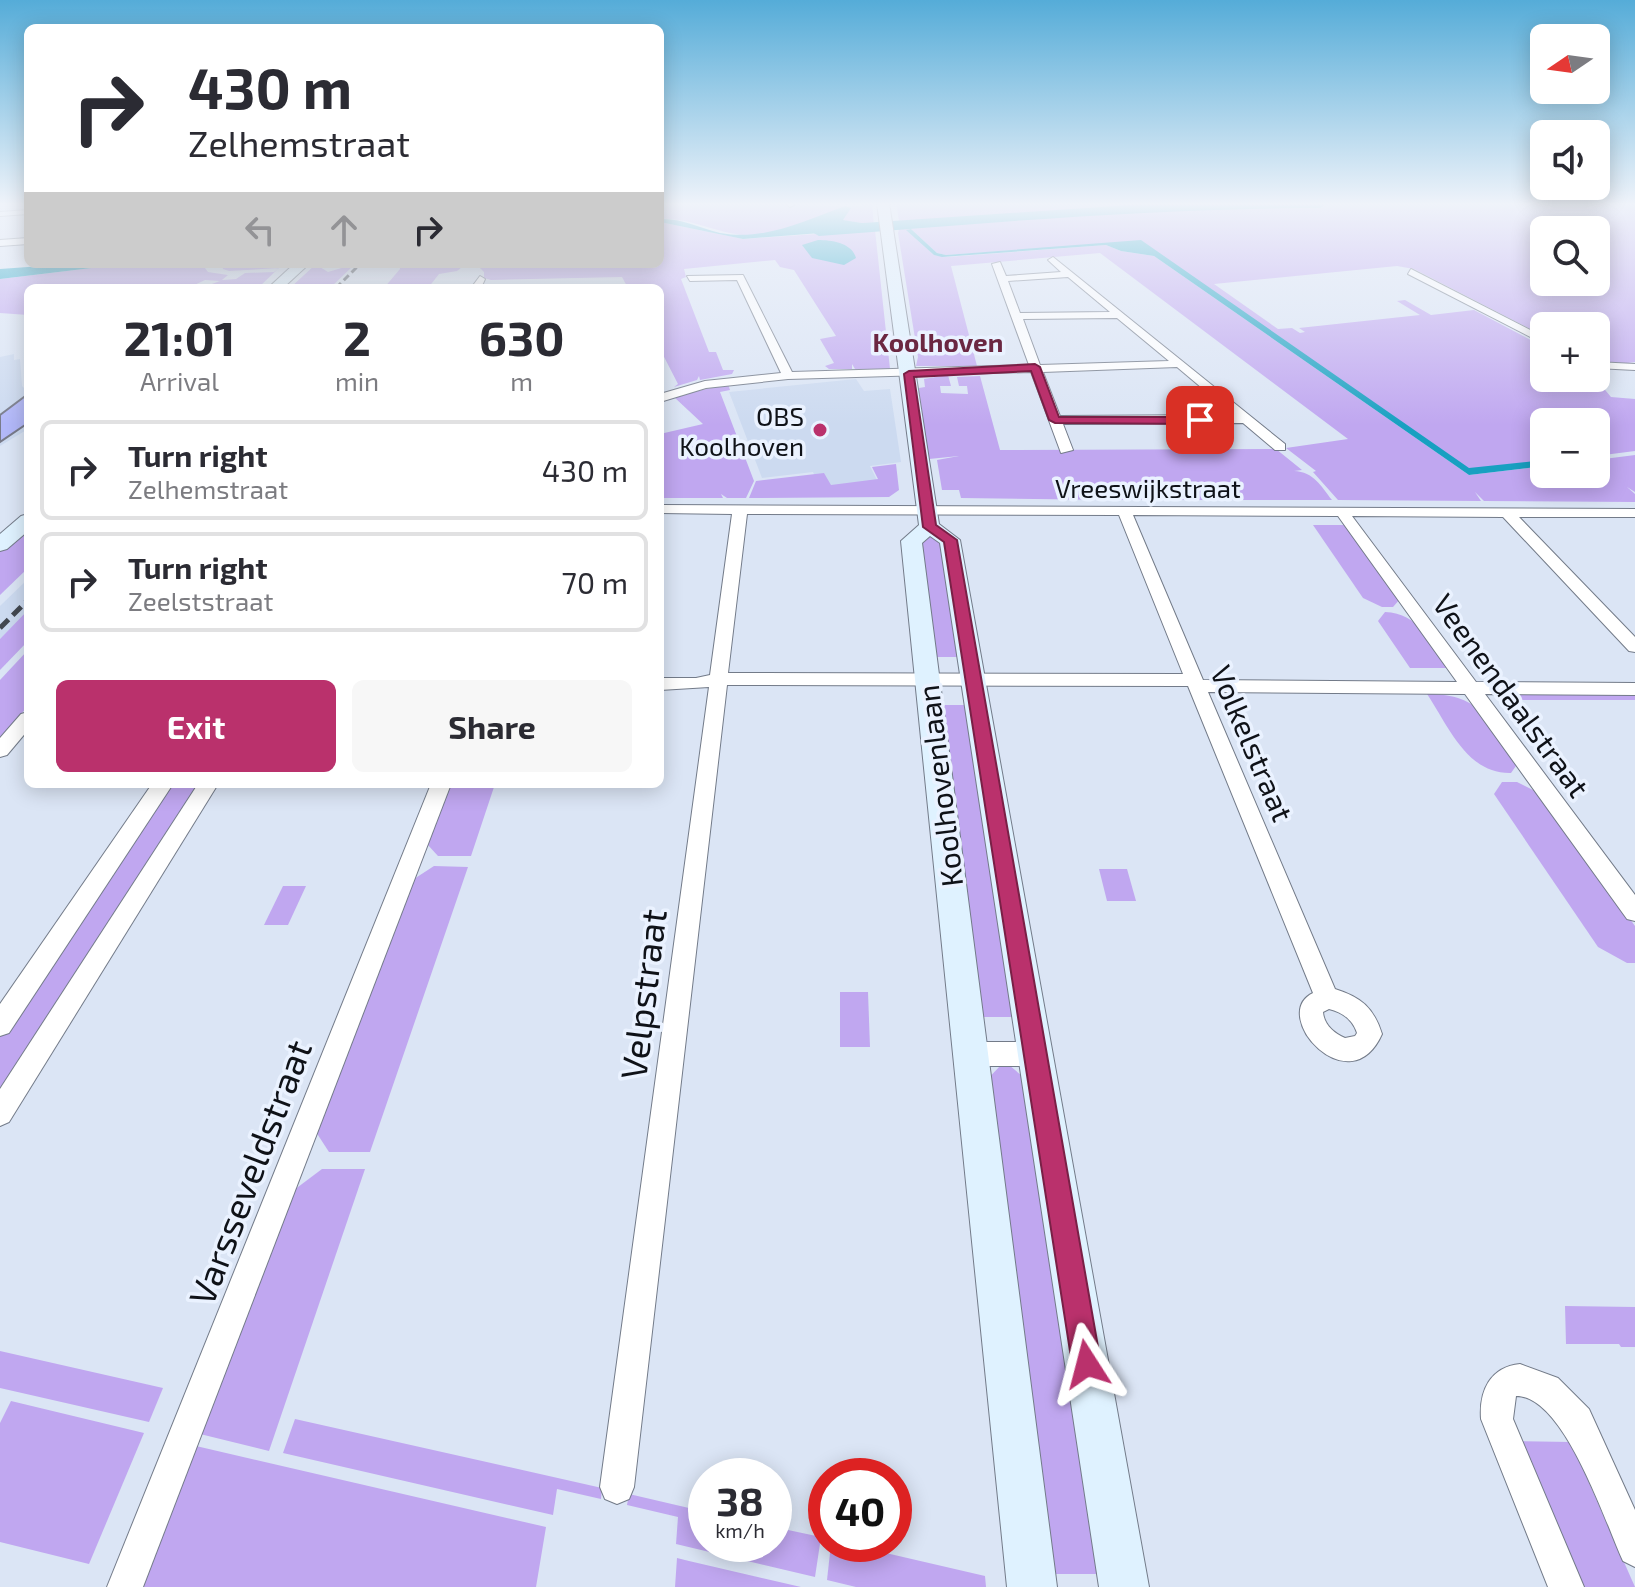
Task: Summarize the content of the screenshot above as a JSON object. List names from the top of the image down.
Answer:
{
  "streets": {
    "street": [
      "Vreeswijkstraat",
      "Veenendaalstraat",
      "Volkelstraat",
      "Koolhovenlaan",
      "Velpstraat",
      "Varsseveldstraat"
    ]
  },
  "crossings": [
    ["Vreeswijkstraat", "Veenendaalstraat"],
    ["Vreeswijkstraat", "Volkelstraat"],
    ["Vreeswijkstraat", "Koolhovenlaan"],
    ["Vreeswijkstraat", "Velpstraat"]
  ],
  "districts": ["Koolhoven"],
  "places": ["OBS Koolhoven"],
  "north": "left",
  "page": {
    "map_buttons": ["+", "−"],
    "turn": ["430 m", "Zelhemstraat"],
    "eta": [
      "21:01",
      "Arrival",
      "2",
      "min",
      "630",
      "m"
    ],
    "list": [
      {
        "name": "Turn right",
        "note": "Zelhemstraat",
        "value": "430 m"
      },
      {
        "name": "Turn right",
        "note": "Zeelststraat",
        "value": "70 m"
      }
    ],
    "buttons": ["Exit", "Share"],
    "speed": "38 km/h",
    "limit": "40"
  }
}
